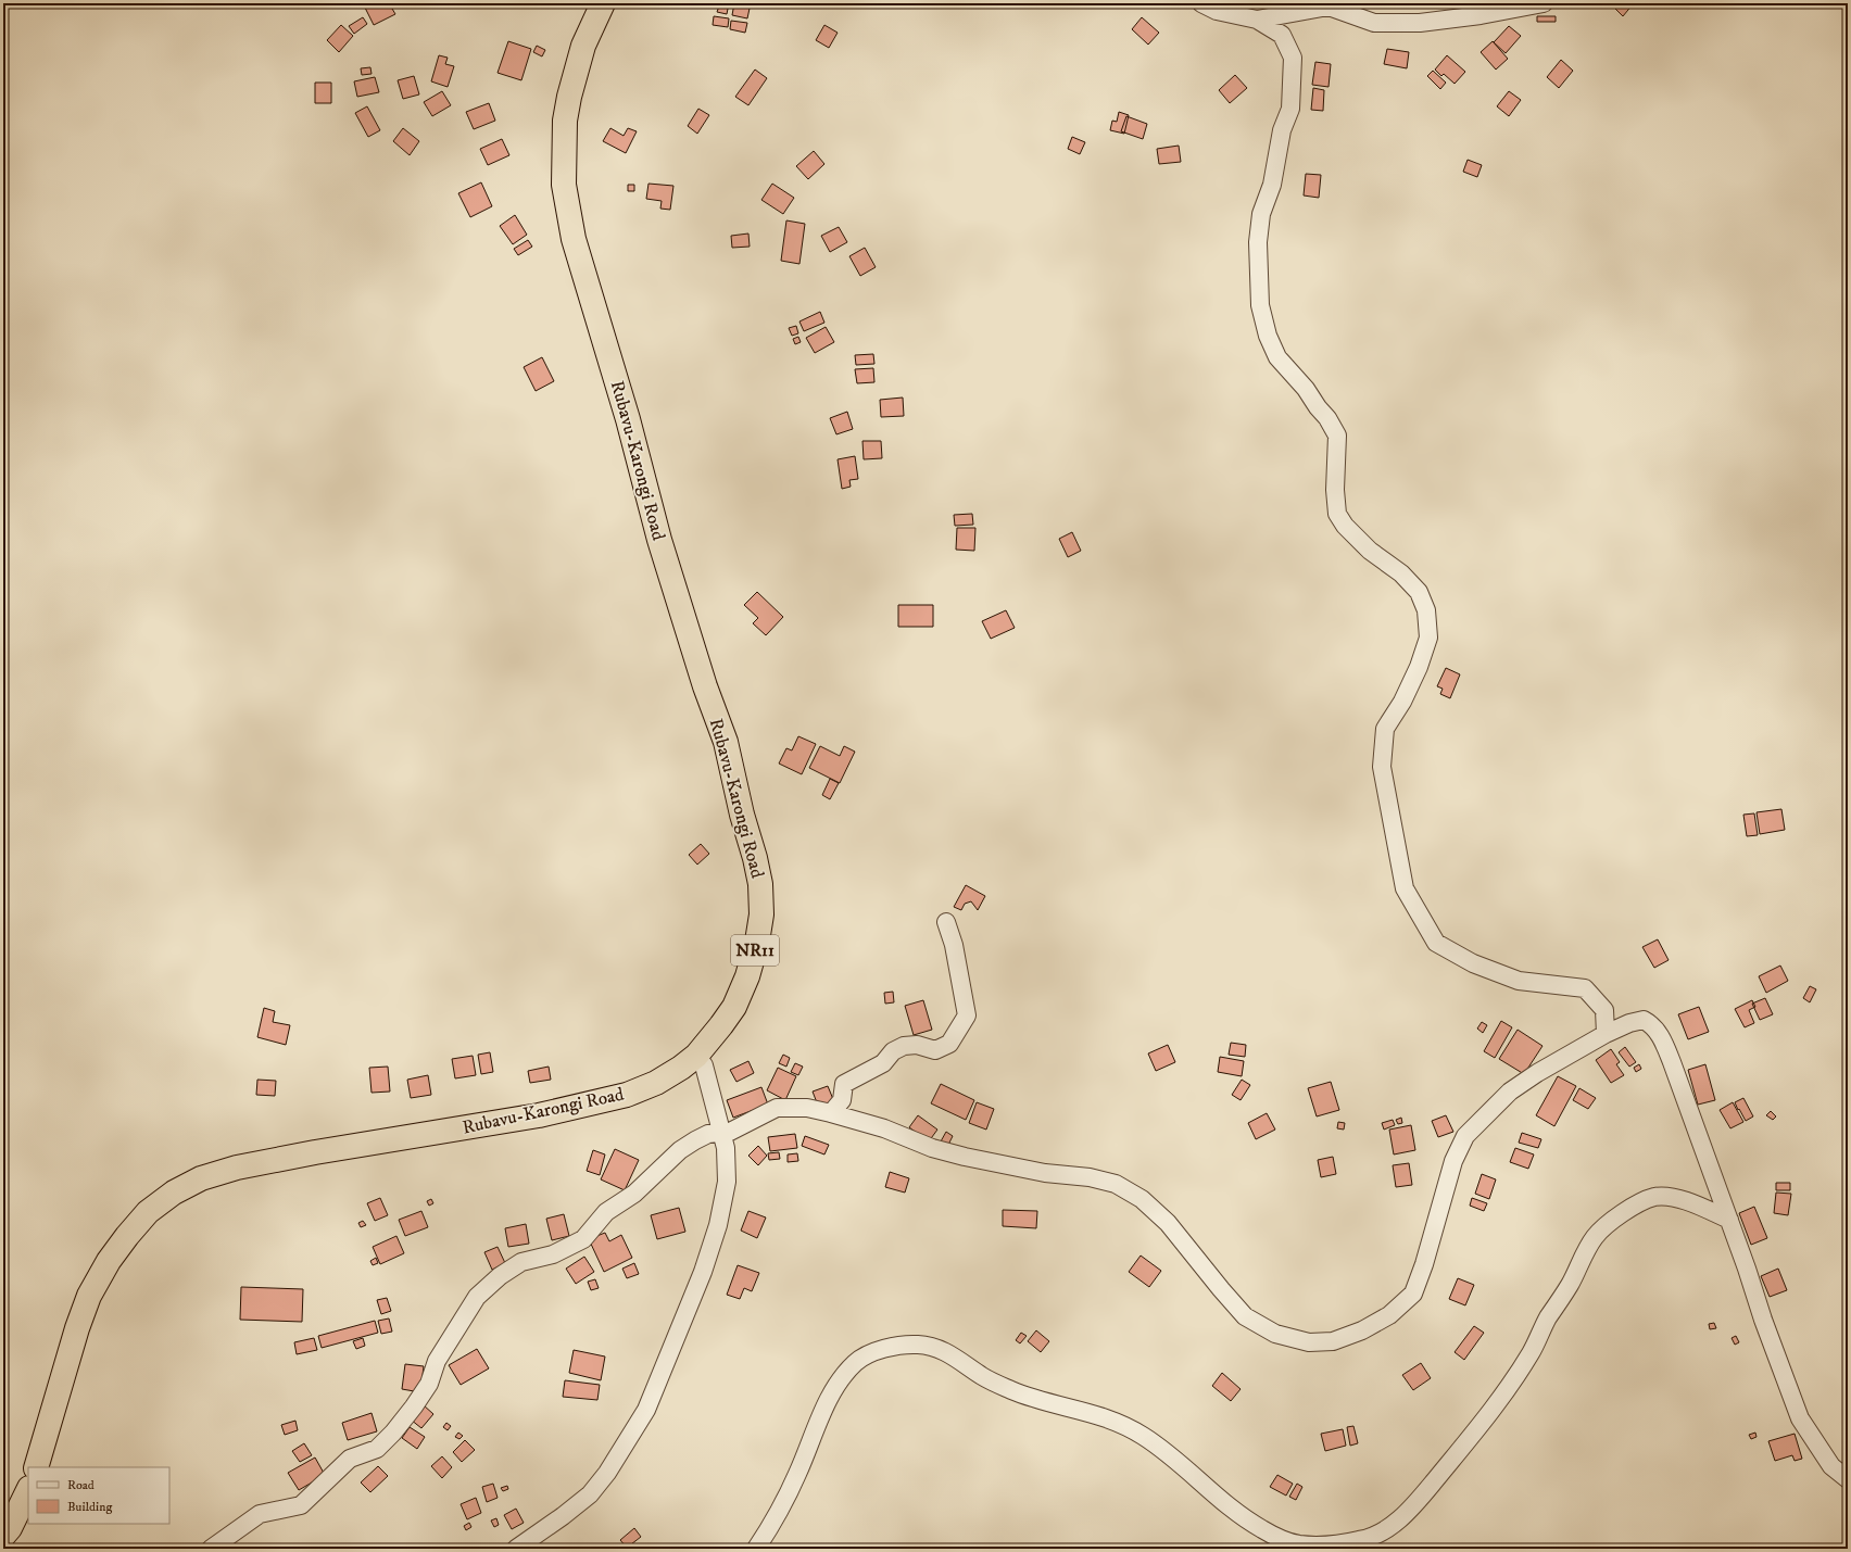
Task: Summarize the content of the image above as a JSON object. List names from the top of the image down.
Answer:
{
  "streets": {
    "highway": ["Rubavu-Karongi Road", "NR11"]
  },
  "legend": ["Road", "Building"]
}
